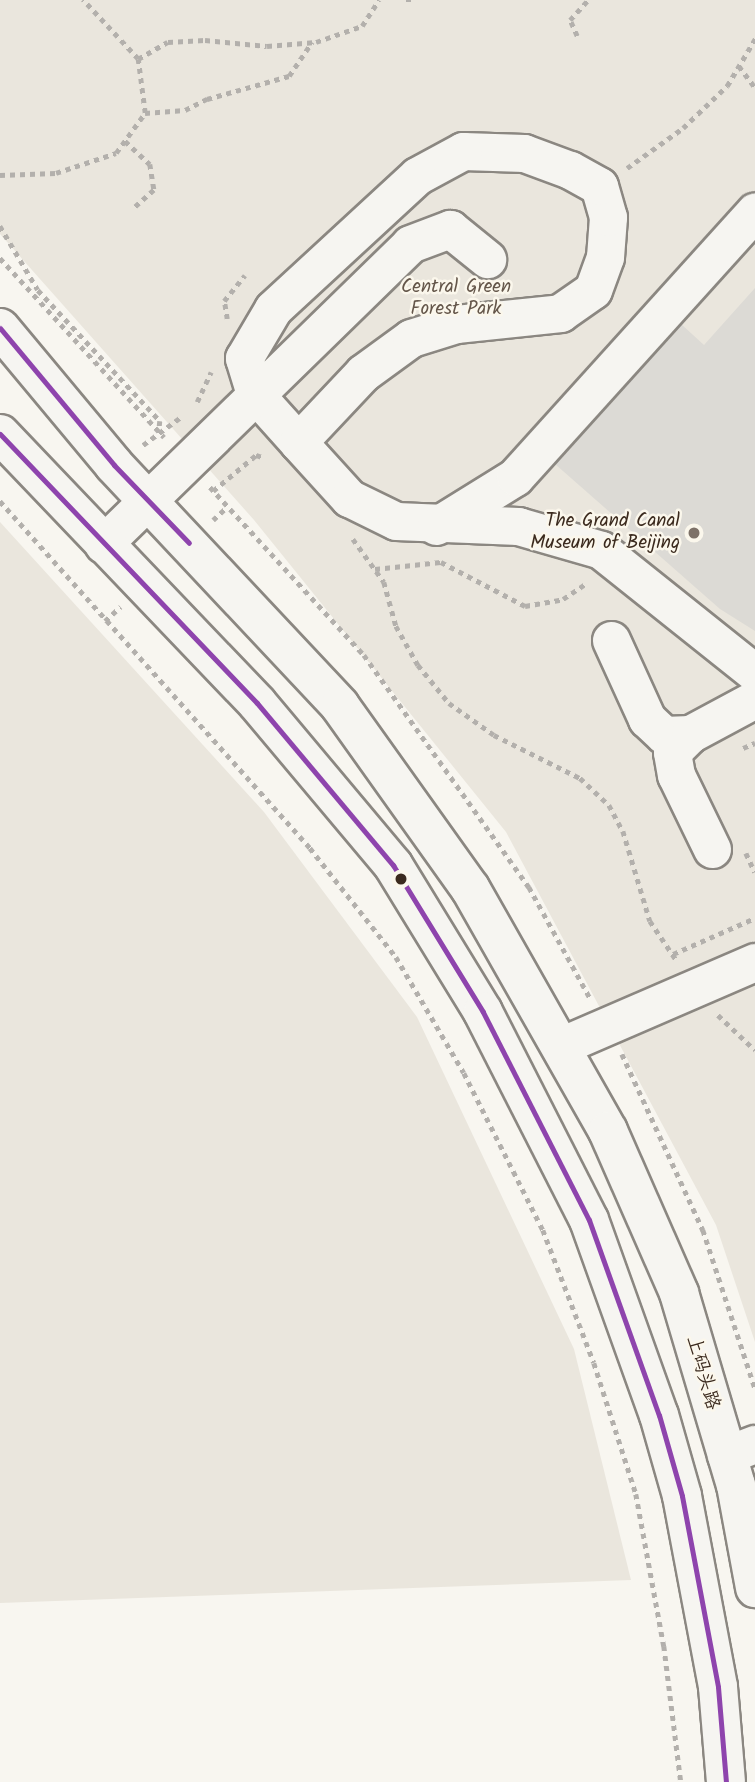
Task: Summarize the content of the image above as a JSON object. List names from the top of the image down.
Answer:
{
  "streets": {
    "main road": ["上码头路"]
  },
  "parks": ["Central Green Forest Park"],
  "places": ["The Grand Canal Museum of Beijing"]
}
